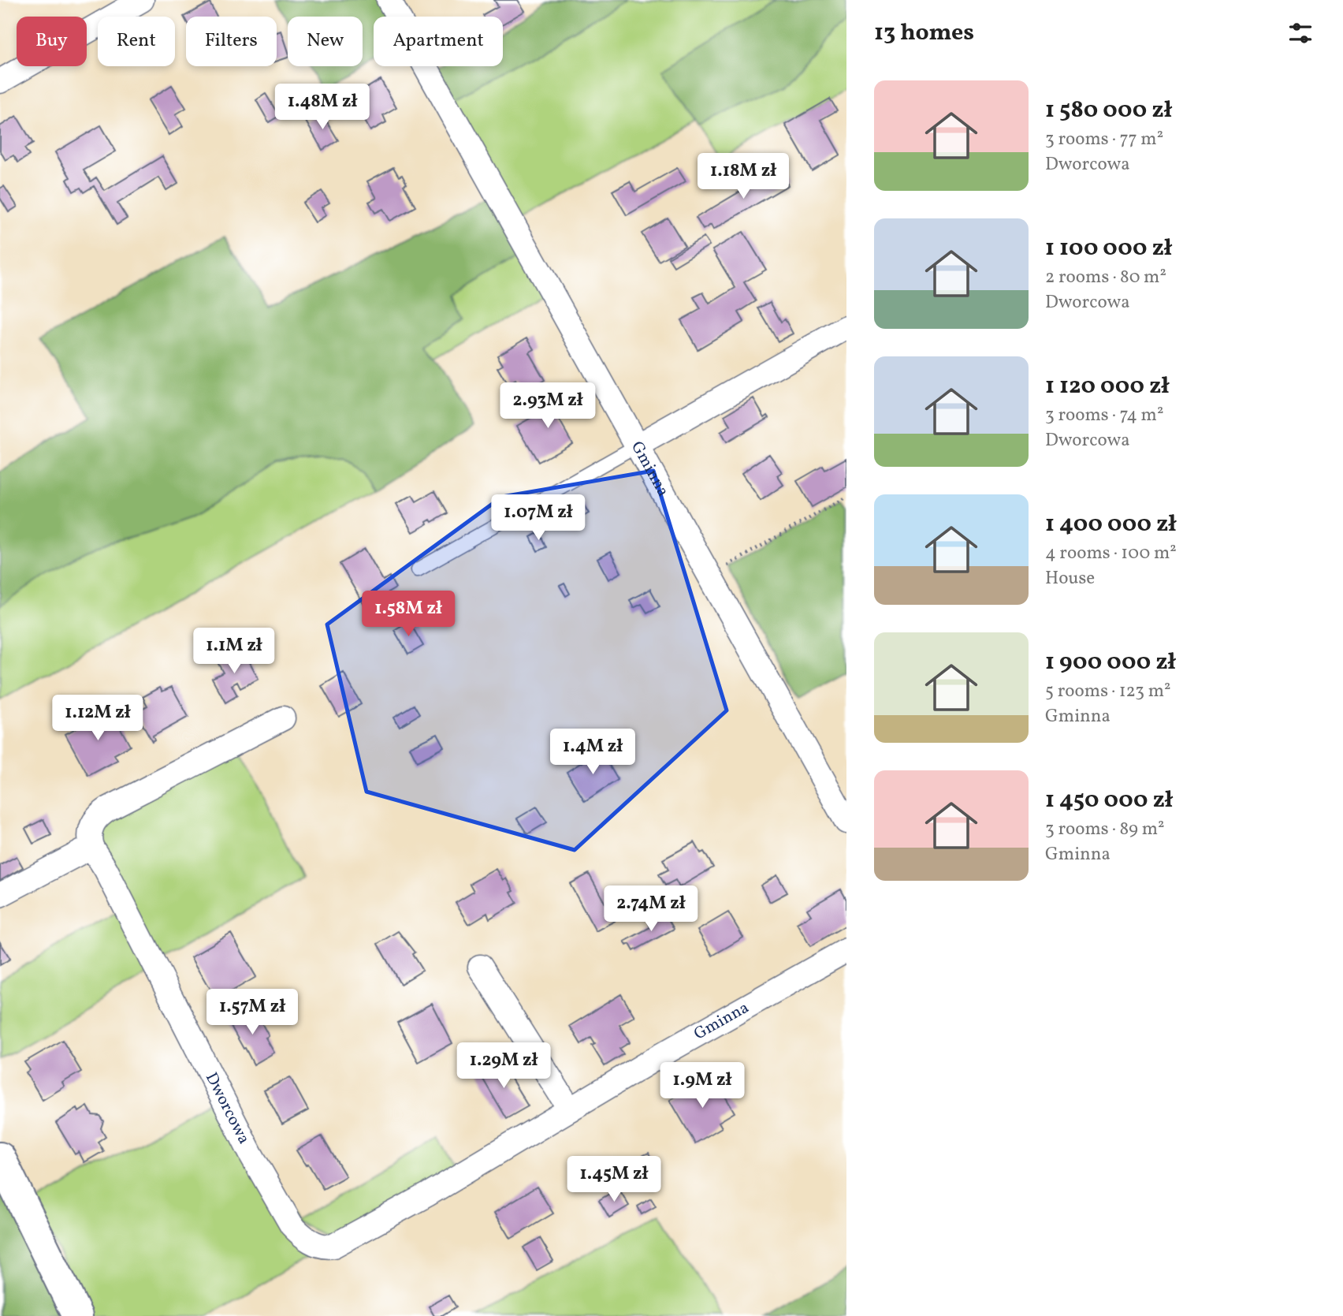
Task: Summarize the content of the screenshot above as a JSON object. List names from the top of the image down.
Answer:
{
  "streets": {
    "street": ["Gminna", "Dworcowa"]
  },
  "crossings": [
    ["Gminna", "Dworcowa"]
  ],
  "page": {
    "heading": "13 homes",
    "chip": [
      "Buy",
      "Rent",
      "Filters",
      "New",
      "Apartment"
    ],
    "list": [
      {
        "name": "1 580 000 zł",
        "note": "3 rooms · 77 m² · Dworcowa"
      },
      {
        "name": "1 100 000 zł",
        "note": "2 rooms · 80 m² · Dworcowa"
      },
      {
        "name": "1 120 000 zł",
        "note": "3 rooms · 74 m² · Dworcowa"
      },
      {
        "name": "1 400 000 zł",
        "note": "4 rooms · 100 m² · House"
      },
      {
        "name": "1 900 000 zł",
        "note": "5 rooms · 123 m² · Gminna"
      },
      {
        "name": "1 450 000 zł",
        "note": "3 rooms · 89 m² · Gminna"
      }
    ],
    "price": [
      "1.48M zł",
      "1.18M zł",
      "2.93M zł",
      "1.07M zł",
      "1.58M zł",
      "1.1M zł",
      "1.12M zł",
      "1.4M zł",
      "2.74M zł",
      "1.57M zł",
      "1.29M zł",
      "1.9M zł",
      "1.45M zł"
    ]
  }
}
